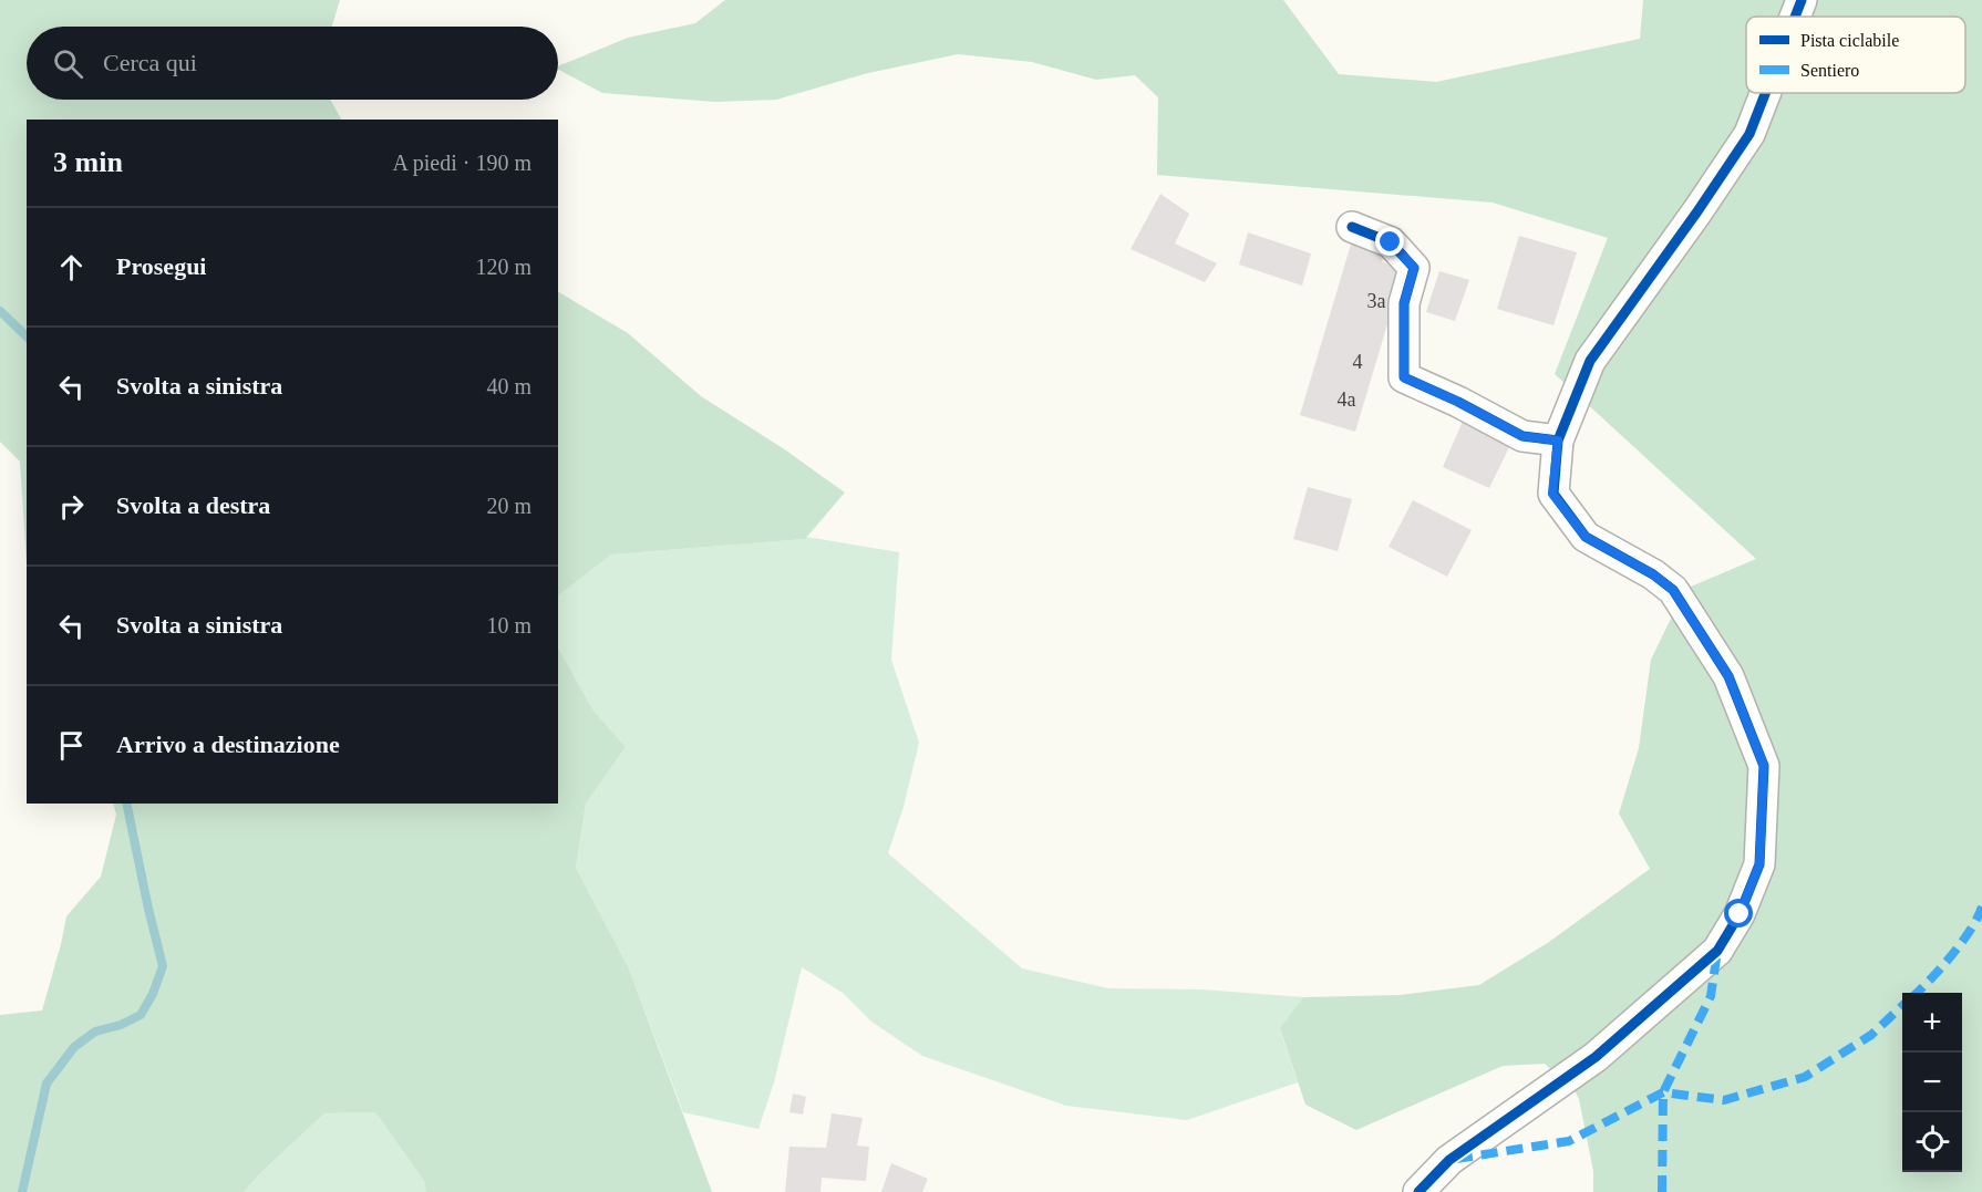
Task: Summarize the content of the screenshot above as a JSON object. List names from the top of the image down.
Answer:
{
  "house_numbers": ["3a", "4", "4a"],
  "legend": ["Pista ciclabile", "Sentiero"],
  "page": {
    "search": "Cerca qui",
    "heading": ["3 min", "A piedi · 190 m"],
    "list": [
      ["Prosegui", "120 m"],
      ["Svolta a sinistra", "40 m"],
      ["Svolta a destra", "20 m"],
      ["Svolta a sinistra", "10 m"],
      "Arrivo a destinazione"
    ],
    "map_buttons": ["+", "−"]
  }
}
